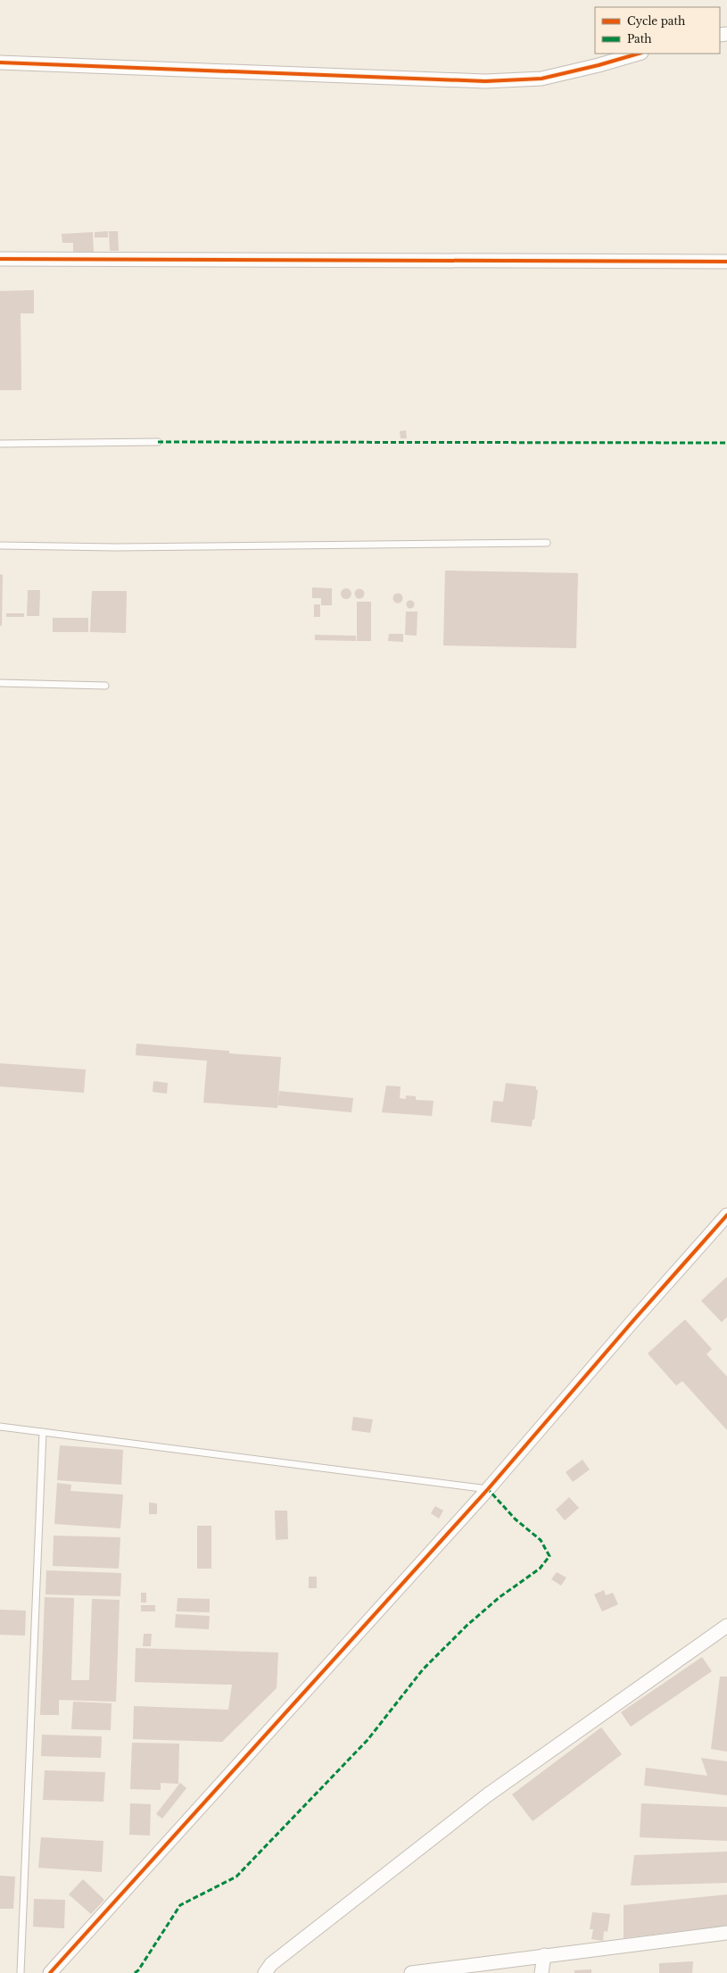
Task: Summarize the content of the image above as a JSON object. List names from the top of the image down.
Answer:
{
  "legend": ["Cycle path", "Path"]
}
